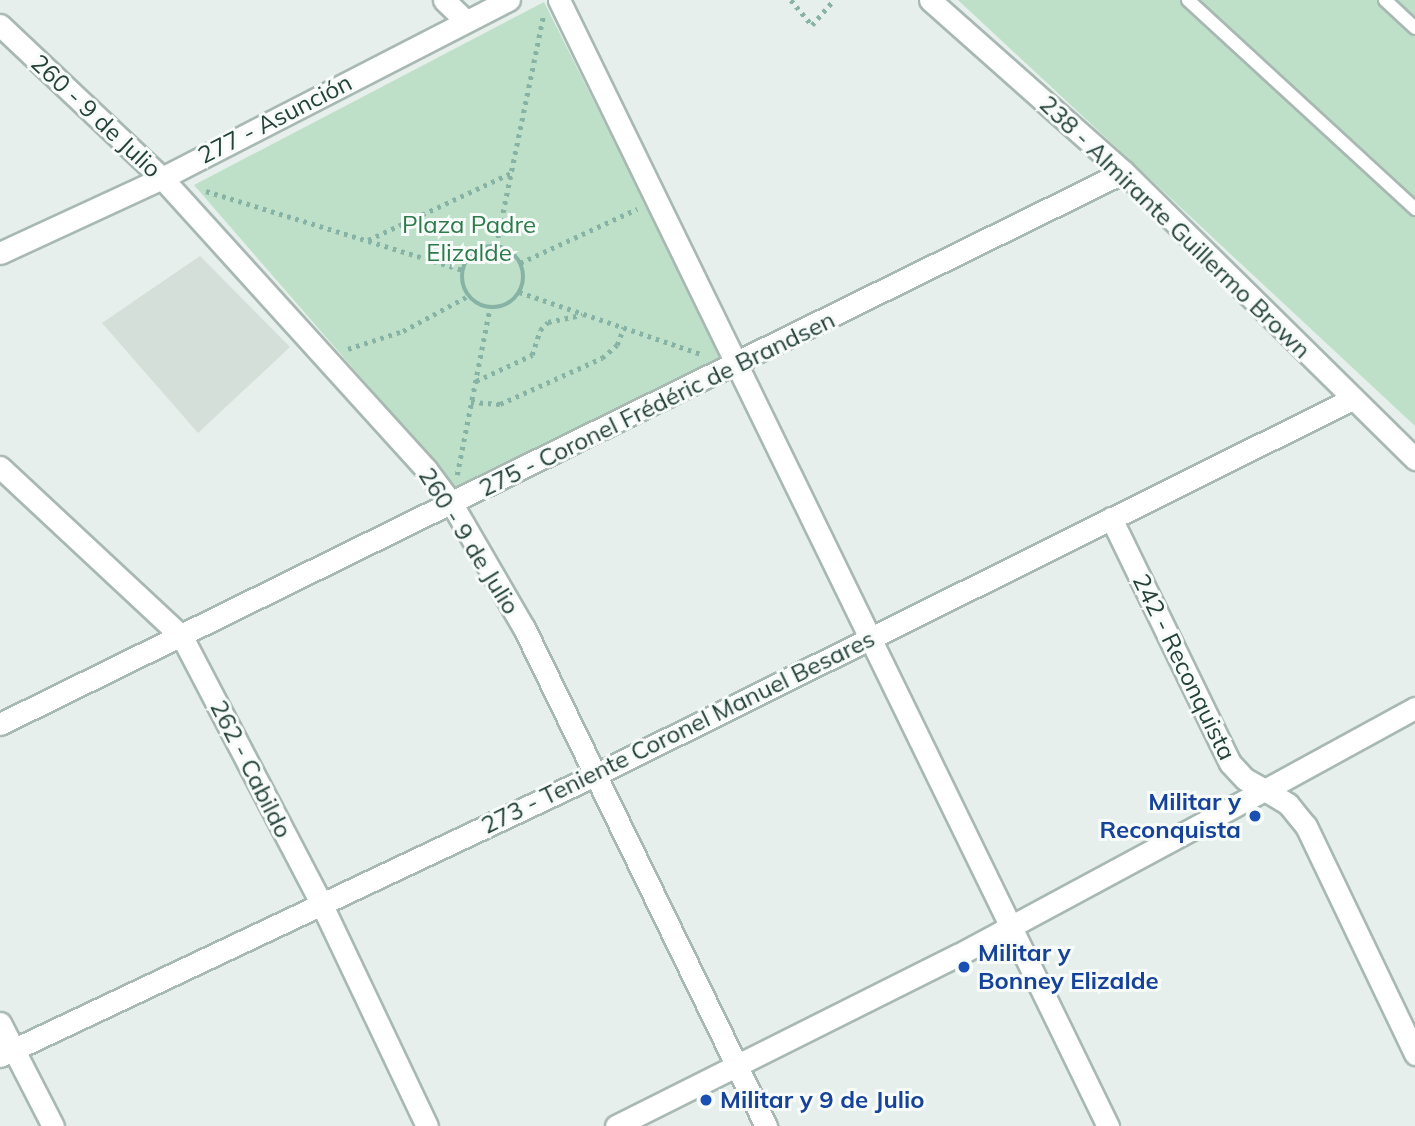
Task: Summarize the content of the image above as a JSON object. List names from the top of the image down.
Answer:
{
  "streets": {
    "street": [
      "260 - 9 de Julio",
      "277 - Asunción",
      "238 - Almirante Guillermo Brown",
      "275 - Coronel Frédéric de Brandsen",
      "242 - Reconquista",
      "273 - Teniente Coronel Manuel Besares",
      "262 - Cabildo"
    ]
  },
  "crossings": [
    ["260 - 9 de Julio", "277 - Asunción"],
    ["260 - 9 de Julio", "275 - Coronel Frédéric de Brandsen"],
    ["260 - 9 de Julio", "273 - Teniente Coronel Manuel Besares"],
    ["238 - Almirante Guillermo Brown", "275 - Coronel Frédéric de Brandsen"],
    ["238 - Almirante Guillermo Brown", "273 - Teniente Coronel Manuel Besares"],
    ["275 - Coronel Frédéric de Brandsen", "262 - Cabildo"],
    ["242 - Reconquista", "273 - Teniente Coronel Manuel Besares"],
    ["273 - Teniente Coronel Manuel Besares", "262 - Cabildo"]
  ],
  "parks": ["Plaza Padre Elizalde"],
  "places": ["Militar y Reconquista", "Militar y Bonney Elizalde", "Militar y 9 de Julio"]
}
